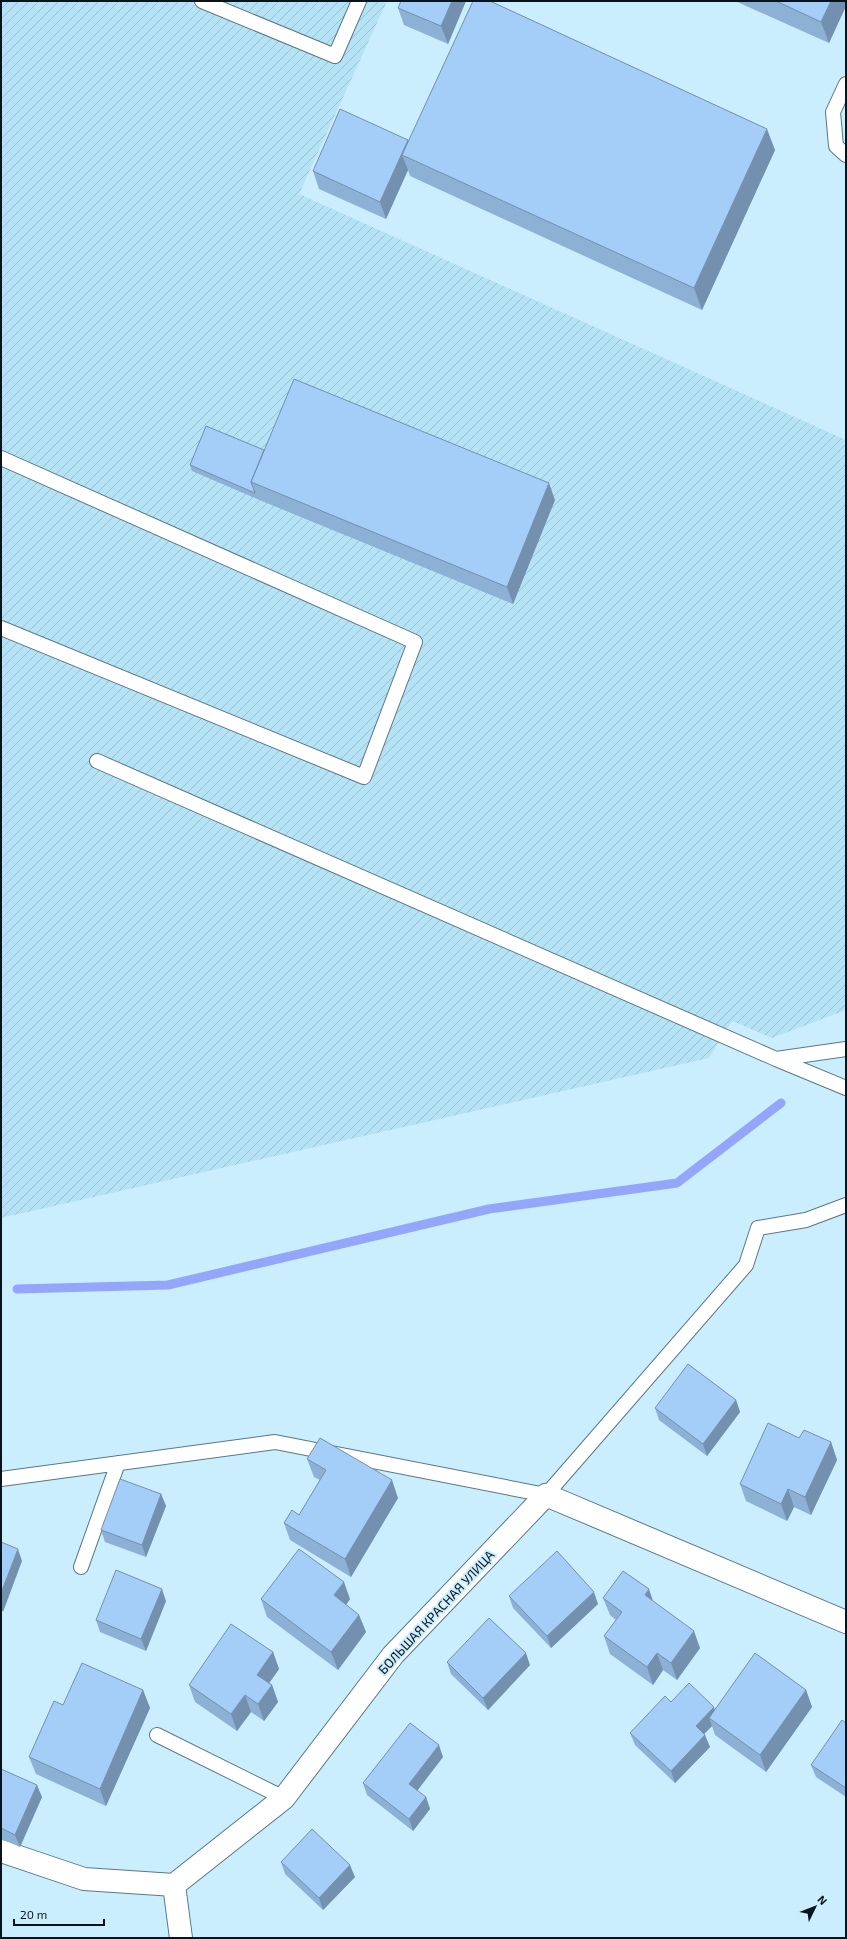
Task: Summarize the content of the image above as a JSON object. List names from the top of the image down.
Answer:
{
  "streets": {
    "street": ["БОЛЬШАЯ КРАСНАЯ УЛИЦА"]
  },
  "scale_bar": "20 m",
  "north": "top right"
}
